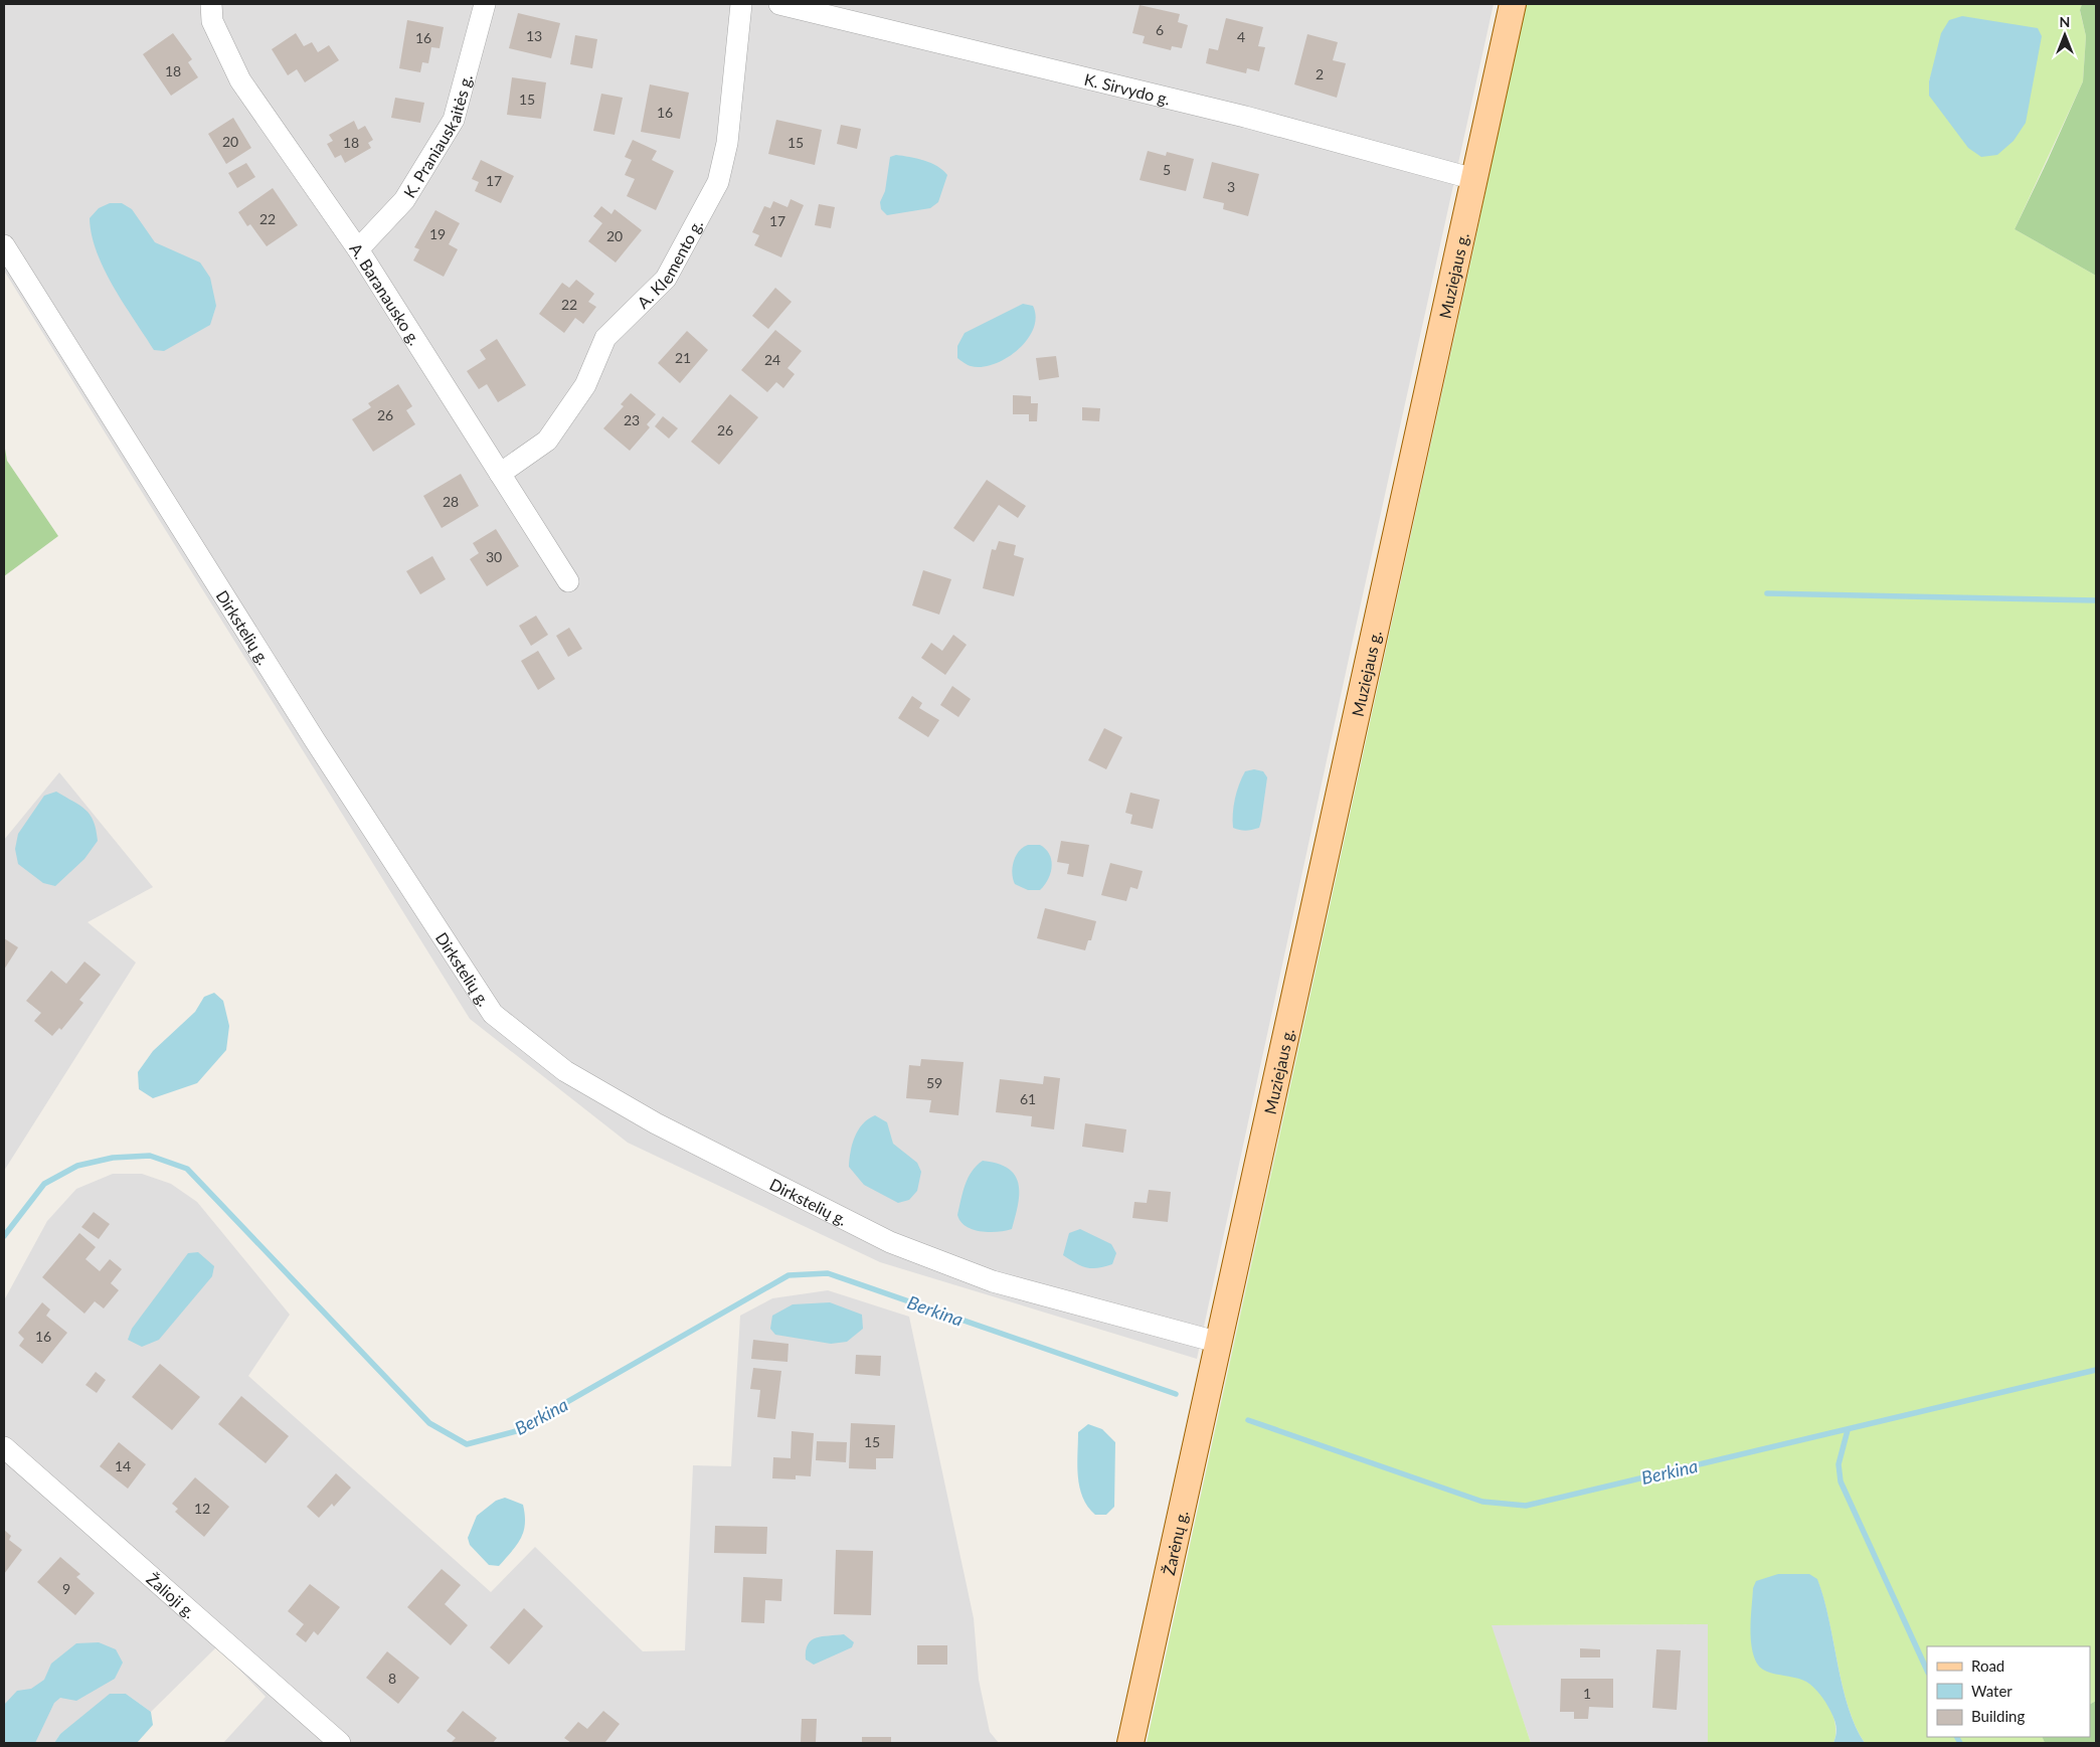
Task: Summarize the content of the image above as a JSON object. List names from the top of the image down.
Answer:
{
  "streets": {
    "main road": ["Muziejaus g.", "Žarėnų g."],
    "street": [
      "K. Sirvydo g.",
      "K. Praniauskaitės g.",
      "A. Klemento g.",
      "A. Baranausko g.",
      "Dirkstelių g.",
      "Žalioji g."
    ]
  },
  "crossings": [
    ["K. Sirvydo g.", "Muziejaus g."],
    ["K. Praniauskaitės g.", "A. Baranausko g."],
    ["A. Klemento g.", "A. Baranausko g."],
    ["Muziejaus g.", "Dirkstelių g."],
    ["Muziejaus g.", "Žarėnų g."],
    ["Dirkstelių g.", "Žarėnų g."]
  ],
  "water": ["Berkina"],
  "house_numbers": [
    "6",
    "13",
    "4",
    "16",
    "18",
    "2",
    "15",
    "16",
    "20",
    "18",
    "15",
    "5",
    "17",
    "3",
    "22",
    "17",
    "19",
    "20",
    "22",
    "21",
    "24",
    "26",
    "23",
    "26",
    "28",
    "30",
    "59",
    "61",
    "16",
    "15",
    "14",
    "12",
    "9",
    "8",
    "1"
  ],
  "legend": ["Road", "Water", "Building"],
  "north": "top"
}
